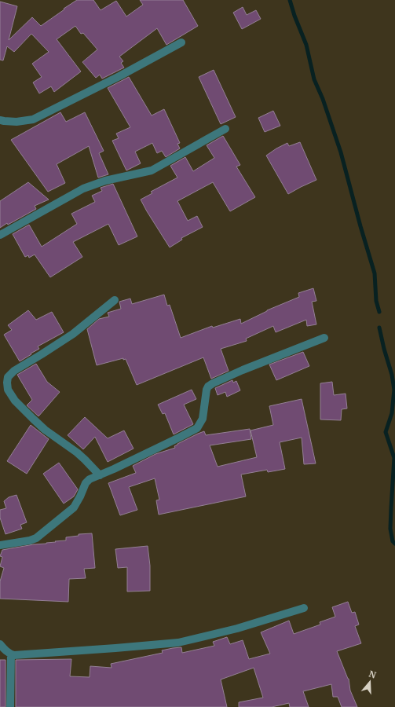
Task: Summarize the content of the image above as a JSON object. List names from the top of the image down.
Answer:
{
  "north": "top"
}
